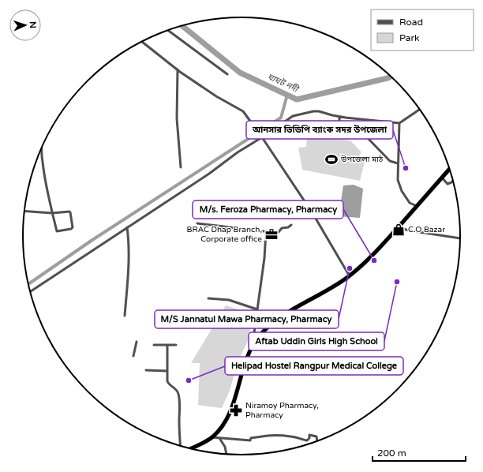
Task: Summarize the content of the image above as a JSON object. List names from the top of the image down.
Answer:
{
  "water": ["ঘাঘট নদী"],
  "places": {
    "sports": ["উপজেলা মাঠ"],
    "other": [
      "আনসার ভিডিপি ব্যাংক সদর উপজেলা",
      "M/s. Feroza Pharmacy, Pharmacy",
      "M/S Jannatul Mawa Pharmacy, Pharmacy",
      "Aftab Uddin Girls High School",
      "Helipad Hostel Rangpur Medical College"
    ],
    "shop": ["C.O Bazar"],
    "office": ["BRAC Dhap Branch, Corporate office"],
    "pharmacy": ["Niramoy Pharmacy, Pharmacy"]
  },
  "legend": ["Road", "Park"],
  "scale_bar": "200 m",
  "north": "right"
}
